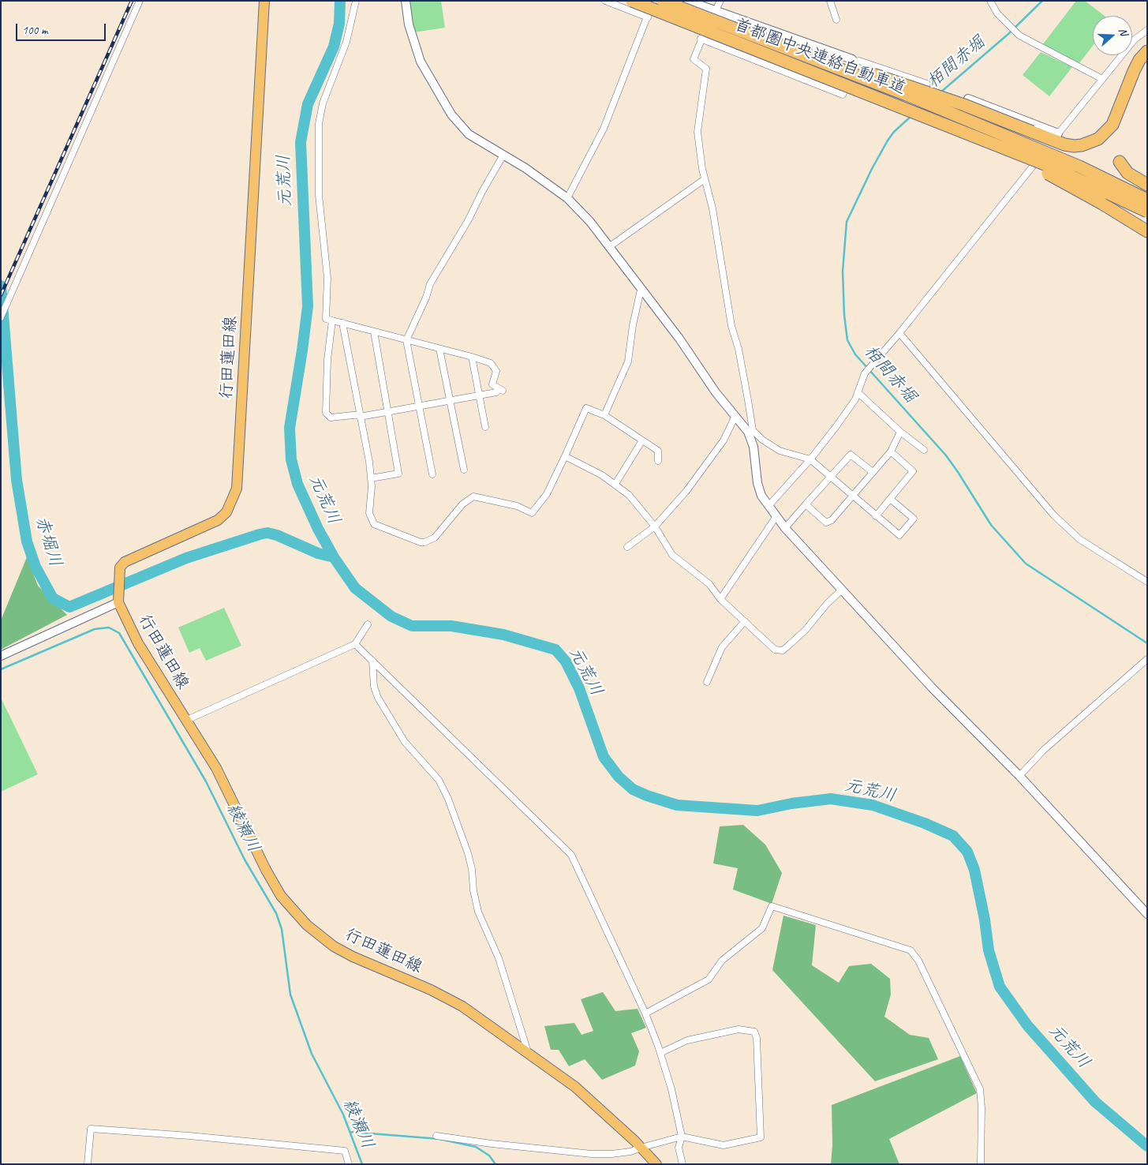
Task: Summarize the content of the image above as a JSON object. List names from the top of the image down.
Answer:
{
  "streets": {
    "highway": ["首都圏中央連絡自動車道"],
    "main road": ["行田蓮田線"]
  },
  "water": [
    "栢間赤堀",
    "元荒川",
    "赤堀川",
    "綾瀬川"
  ],
  "scale_bar": "100 m",
  "north": "right"
}
